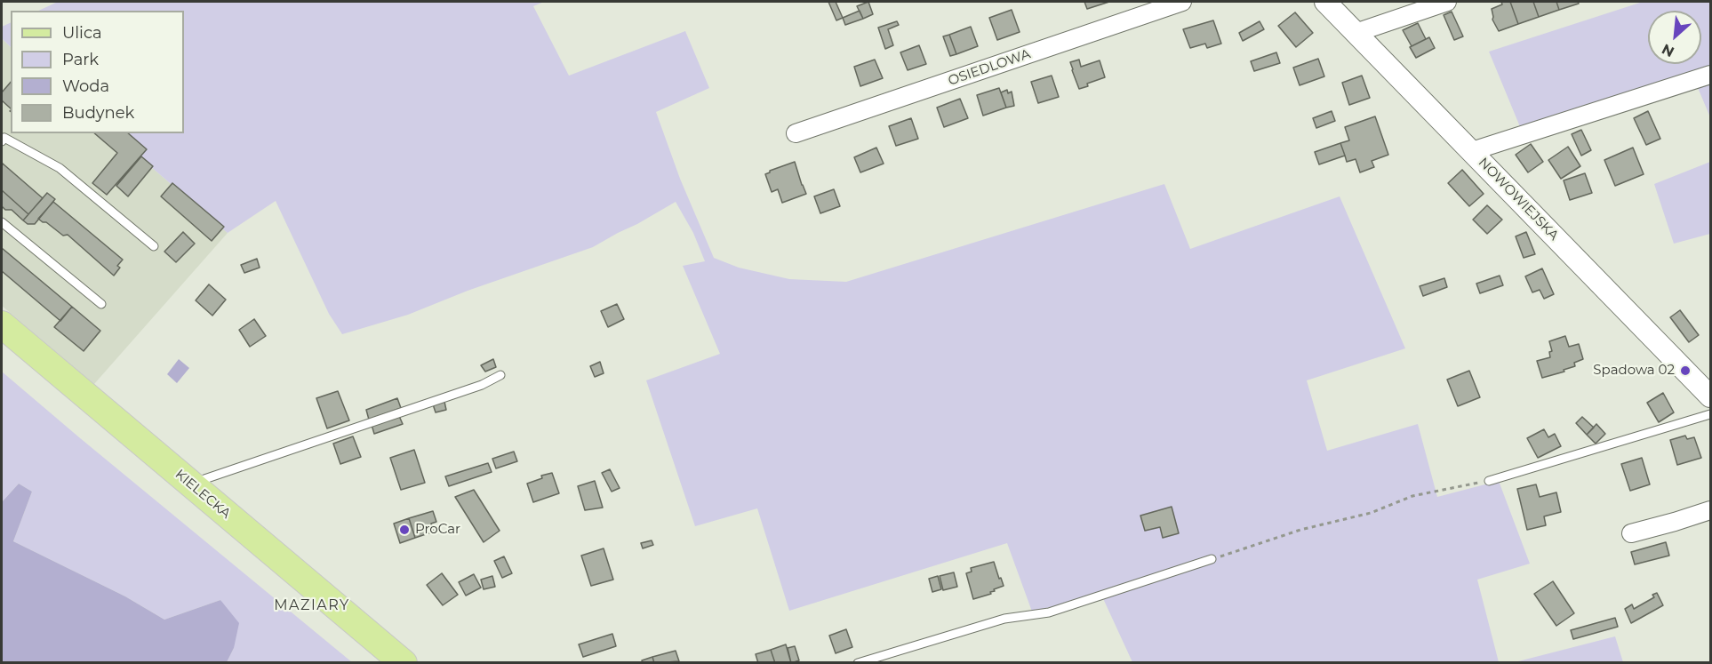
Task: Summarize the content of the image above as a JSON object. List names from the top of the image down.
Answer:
{
  "streets": {
    "main road": ["KIELECKA"],
    "street": ["OSIEDLOWA", "NOWOWIEJSKA"]
  },
  "districts": ["MAZIARY"],
  "places": ["Spadowa 02", "ProCar"],
  "legend": [
    "Ulica",
    "Park",
    "Woda",
    "Budynek"
  ],
  "north": "bottom left"
}
